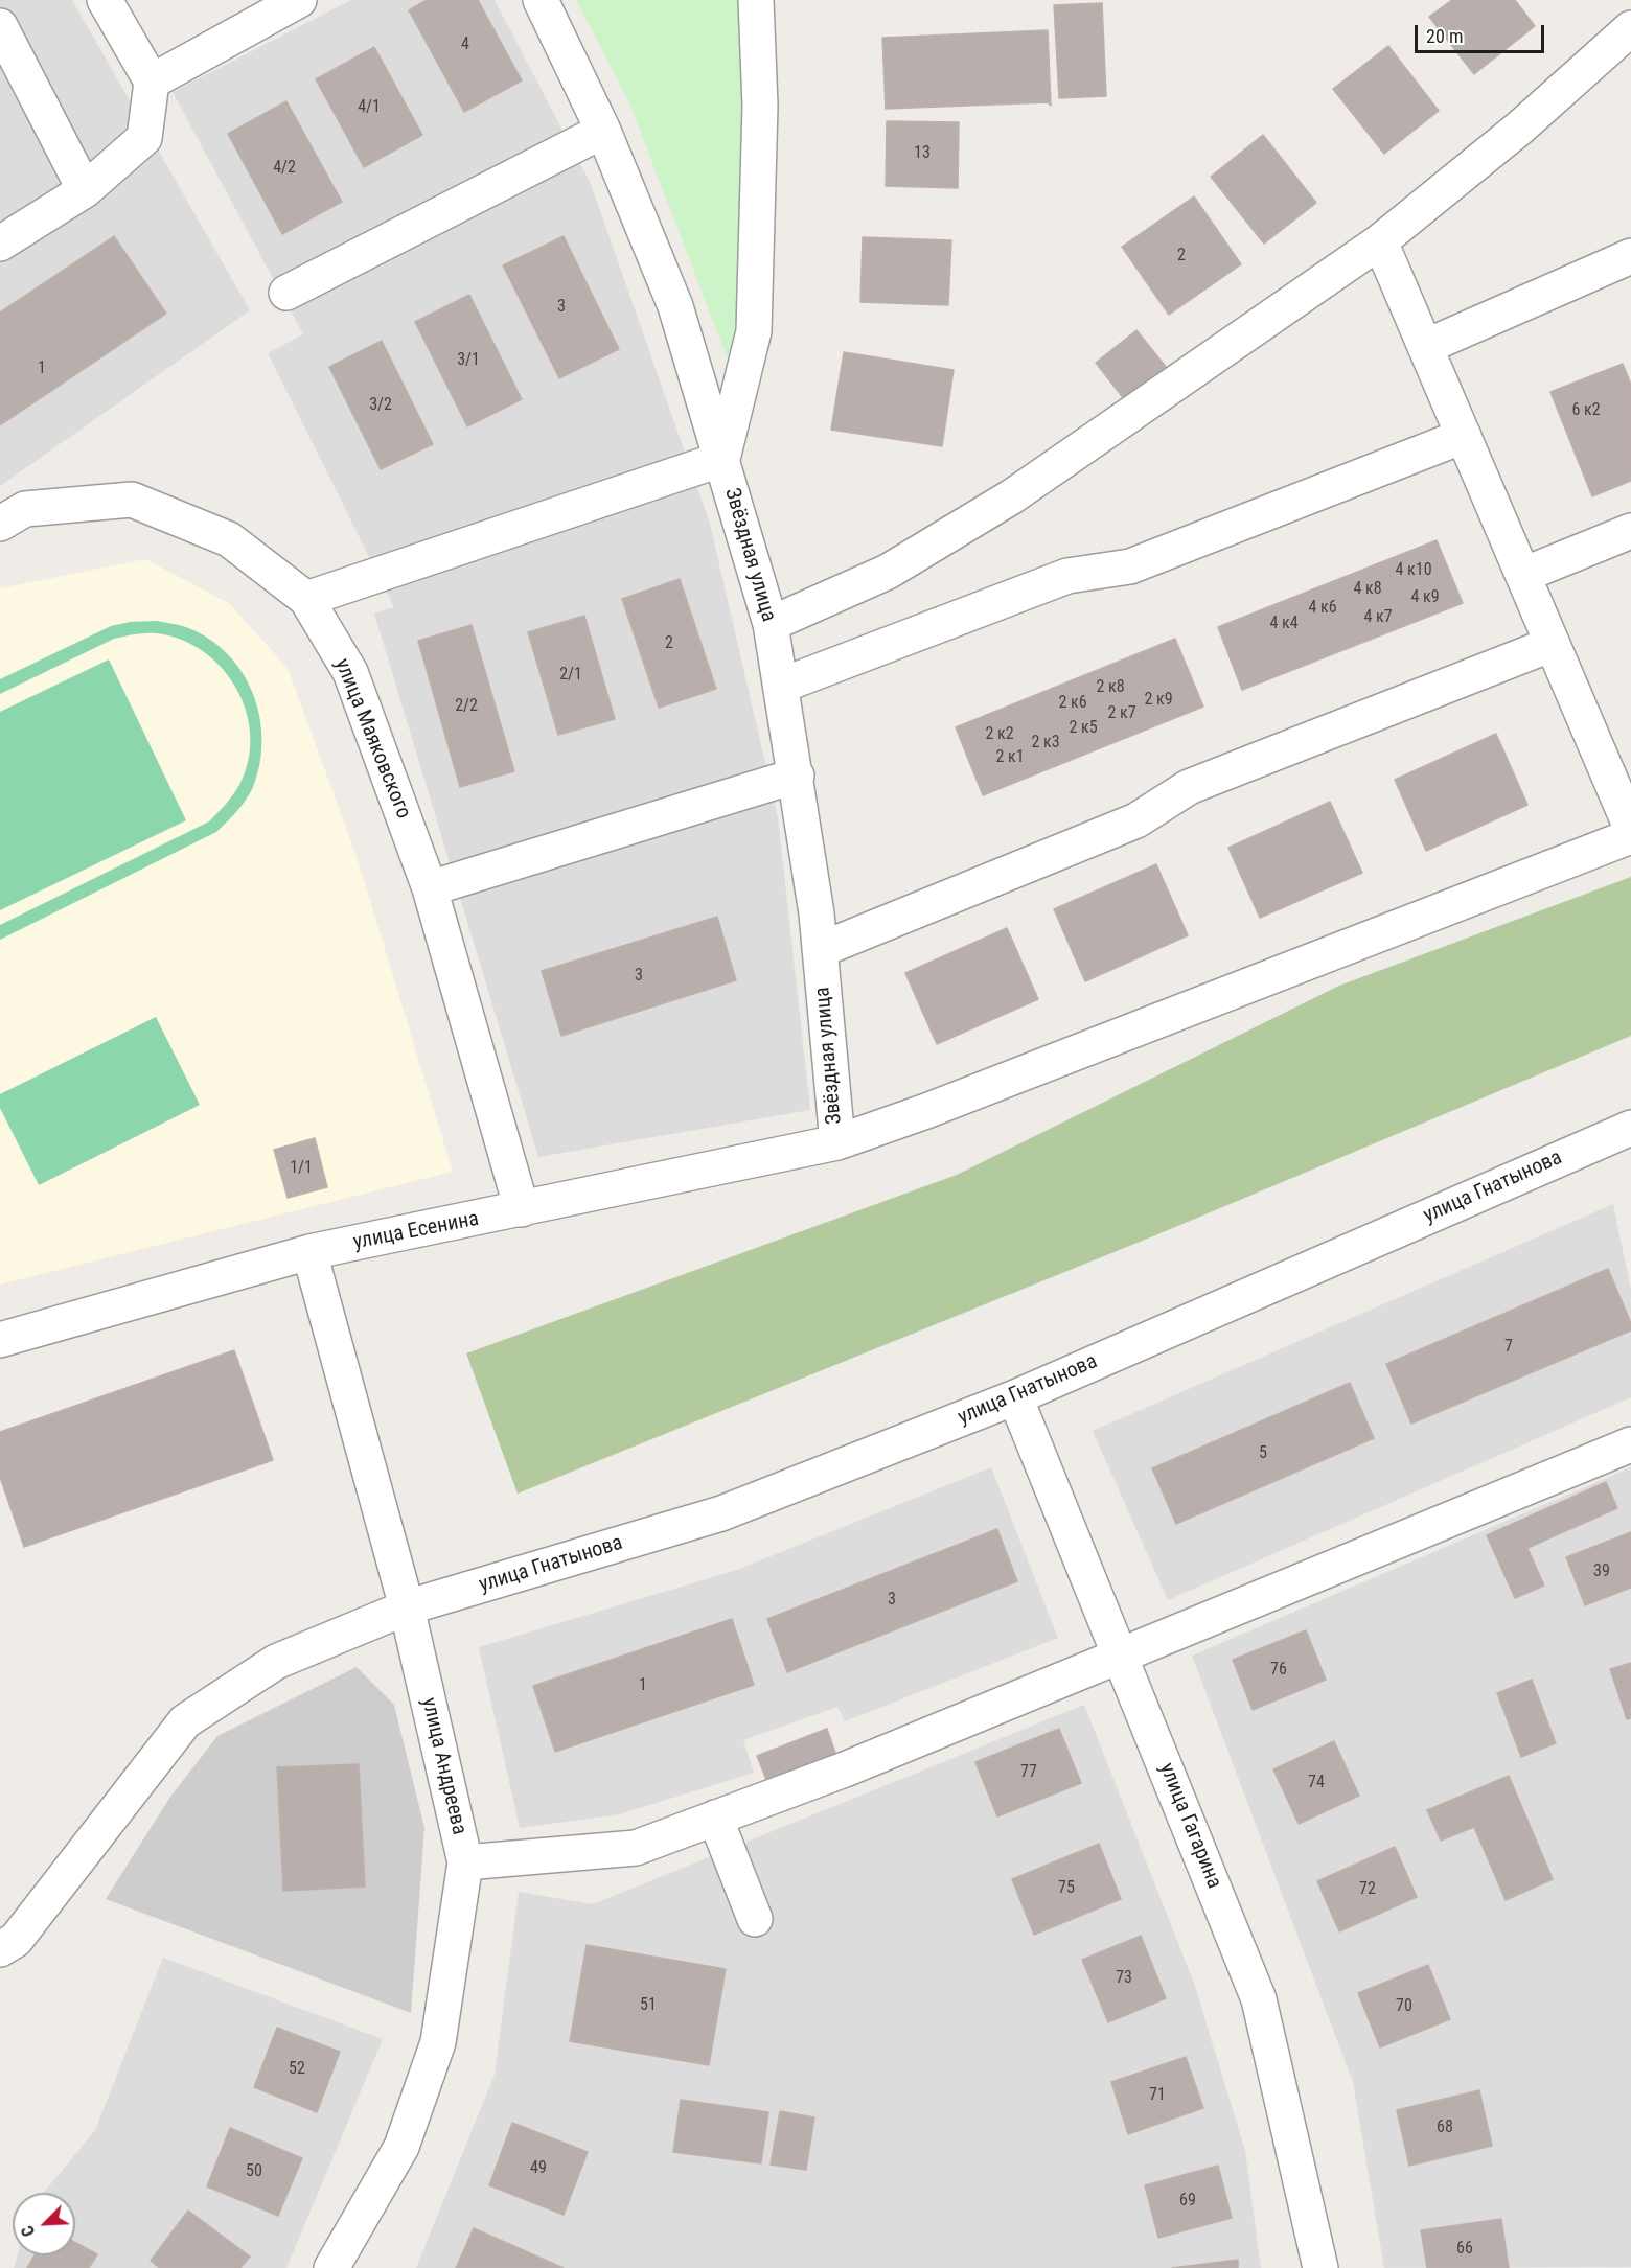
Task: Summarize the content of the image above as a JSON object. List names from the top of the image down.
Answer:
{
  "streets": {
    "street": [
      "Звёздная улица",
      "улица Маяковского",
      "улица Гнатынова",
      "улица Есенина",
      "улица Андреева",
      "улица Гагарина"
    ]
  },
  "crossings": [
    ["Звёздная улица", "улица Есенина"],
    ["улица Маяковского", "улица Есенина"],
    ["улица Гнатынова", "улица Андреева"],
    ["улица Гнатынова", "улица Гагарина"],
    ["улица Есенина", "улица Андреева"]
  ],
  "house_numbers": [
    "4",
    "4/1",
    "13",
    "4/2",
    "2",
    "3",
    "3/1",
    "1",
    "3/2",
    "6 к2",
    "4 к10",
    "4 к8",
    "4 к9",
    "4 к6",
    "4 к7",
    "4 к4",
    "2",
    "2/1",
    "2 к8",
    "2 к9",
    "2 к6",
    "2/2",
    "2 к7",
    "2 к5",
    "2 к2",
    "2 к3",
    "2 к1",
    "3",
    "1/1",
    "7",
    "5",
    "39",
    "3",
    "76",
    "1",
    "77",
    "74",
    "75",
    "72",
    "73",
    "51",
    "70",
    "52",
    "71",
    "68",
    "49",
    "50",
    "69",
    "66"
  ],
  "scale_bar": "20 m",
  "north": "bottom left"
}
